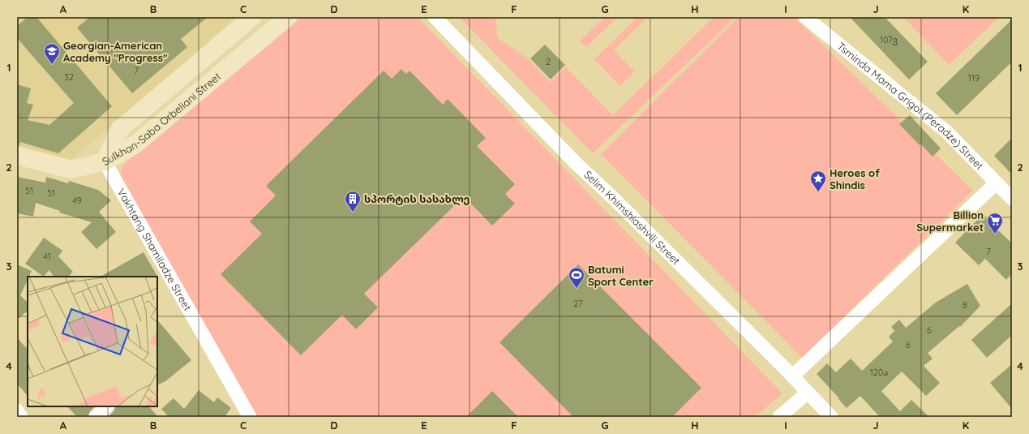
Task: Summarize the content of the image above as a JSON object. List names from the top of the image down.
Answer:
{
  "streets": {
    "street": [
      "Tsminda Mama Grigol (Peradze) Street",
      "Sulkhan-Saba Orbeliani Street",
      "Selim Khimshiashvili Street",
      "Vakhtang Shamiladze Street"
    ]
  },
  "crossings": [
    ["Sulkhan-Saba Orbeliani Street", "Vakhtang Shamiladze Street"]
  ],
  "places": {
    "school or university": ["Georgian-American Academy \"Progress\""],
    "place": ["Heroes of Shindis"],
    "building": ["სპორტის სასახლე"],
    "supermarket": ["Billion Supermarket"],
    "sports": ["Batumi Sport Center"]
  },
  "house_numbers": [
    "107ვ",
    "2",
    "7",
    "32",
    "119",
    "51",
    "51",
    "49",
    "7",
    "41",
    "27",
    "8",
    "6",
    "6",
    "120ა"
  ],
  "grid": {
    "columns": [
      "A",
      "B",
      "C",
      "D",
      "E",
      "F",
      "G",
      "H",
      "I",
      "J",
      "K"
    ],
    "rows": [
      "1",
      "2",
      "3",
      "4"
    ]
  }
}
